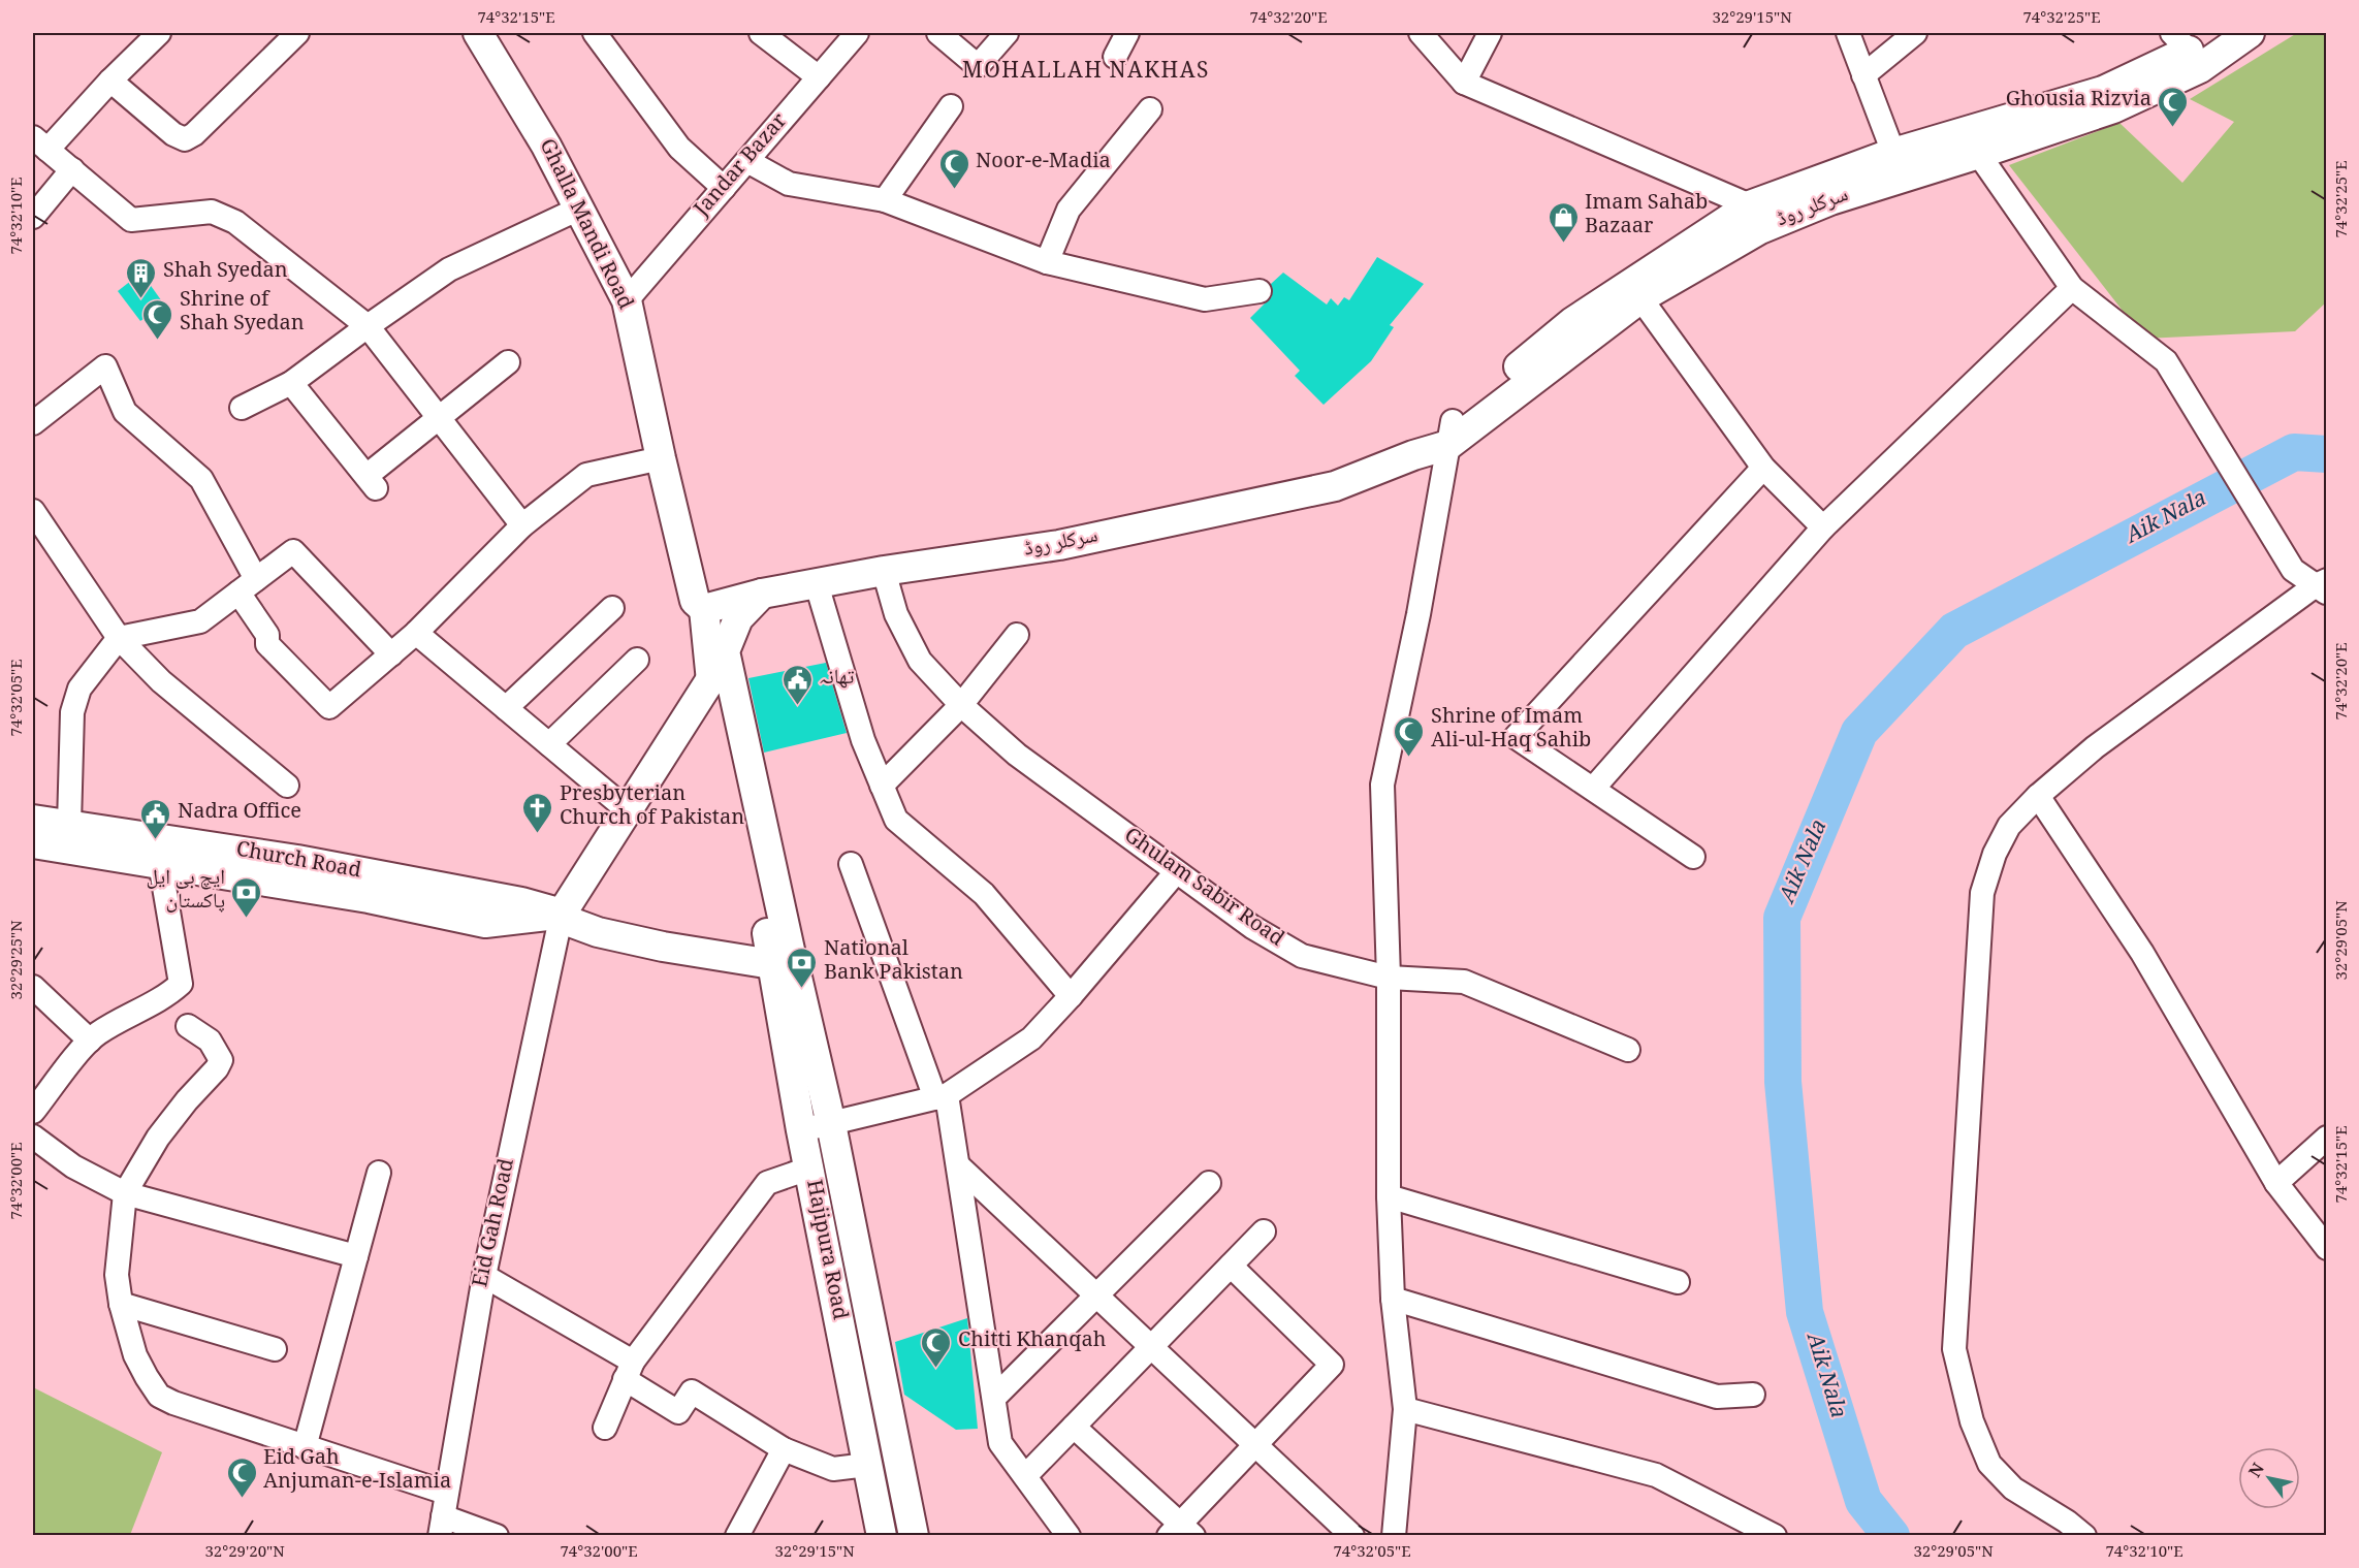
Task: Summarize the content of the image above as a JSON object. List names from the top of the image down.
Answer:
{
  "streets": {
    "main road": [
      "سرکلر روڈ",
      "Ghalla Mandi Road",
      "Church Road",
      "Hajipura Road"
    ],
    "street": ["Jandar Bazar", "Ghulam Sabir Road", "Eid Gah Road"]
  },
  "crossings": [
    ["Jandar Bazar", "Ghalla Mandi Road"],
    ["سرکلر روڈ", "Ghalla Mandi Road"],
    ["سرکلر روڈ", "Ghulam Sabir Road"],
    ["Church Road", "Eid Gah Road"],
    ["Church Road", "Hajipura Road"]
  ],
  "districts": ["MOHALLAH NAKHAS"],
  "water": ["Aik Nala"],
  "places": {
    "mosque": [
      "Ghousia Rizvia",
      "Noor-e-Madia",
      "Shrine of Shah Syedan",
      "Shrine of Imam Ali-ul-Haq Sahib",
      "Chitti Khanqah",
      "Eid Gah Anjuman-e-Islamia"
    ],
    "shop": ["Imam Sahab Bazaar"],
    "building": ["Shah Syedan"],
    "public building": ["تھانہ", "Nadra Office"],
    "church": ["Presbyterian Church of Pakistan"],
    "bank": ["ایچ بی ایل پاکستان", "National Bank Pakistan"]
  },
  "north": "top left",
  "coordinates": [
    "74°32'15\"E",
    "74°32'20\"E",
    "32°29'15\"N",
    "74°32'25\"E",
    "74°32'10\"E",
    "74°32'05\"E",
    "32°29'05\"N",
    "32°29'25\"N",
    "74°32'00\"E",
    "32°29'20\"N"
  ]
}
